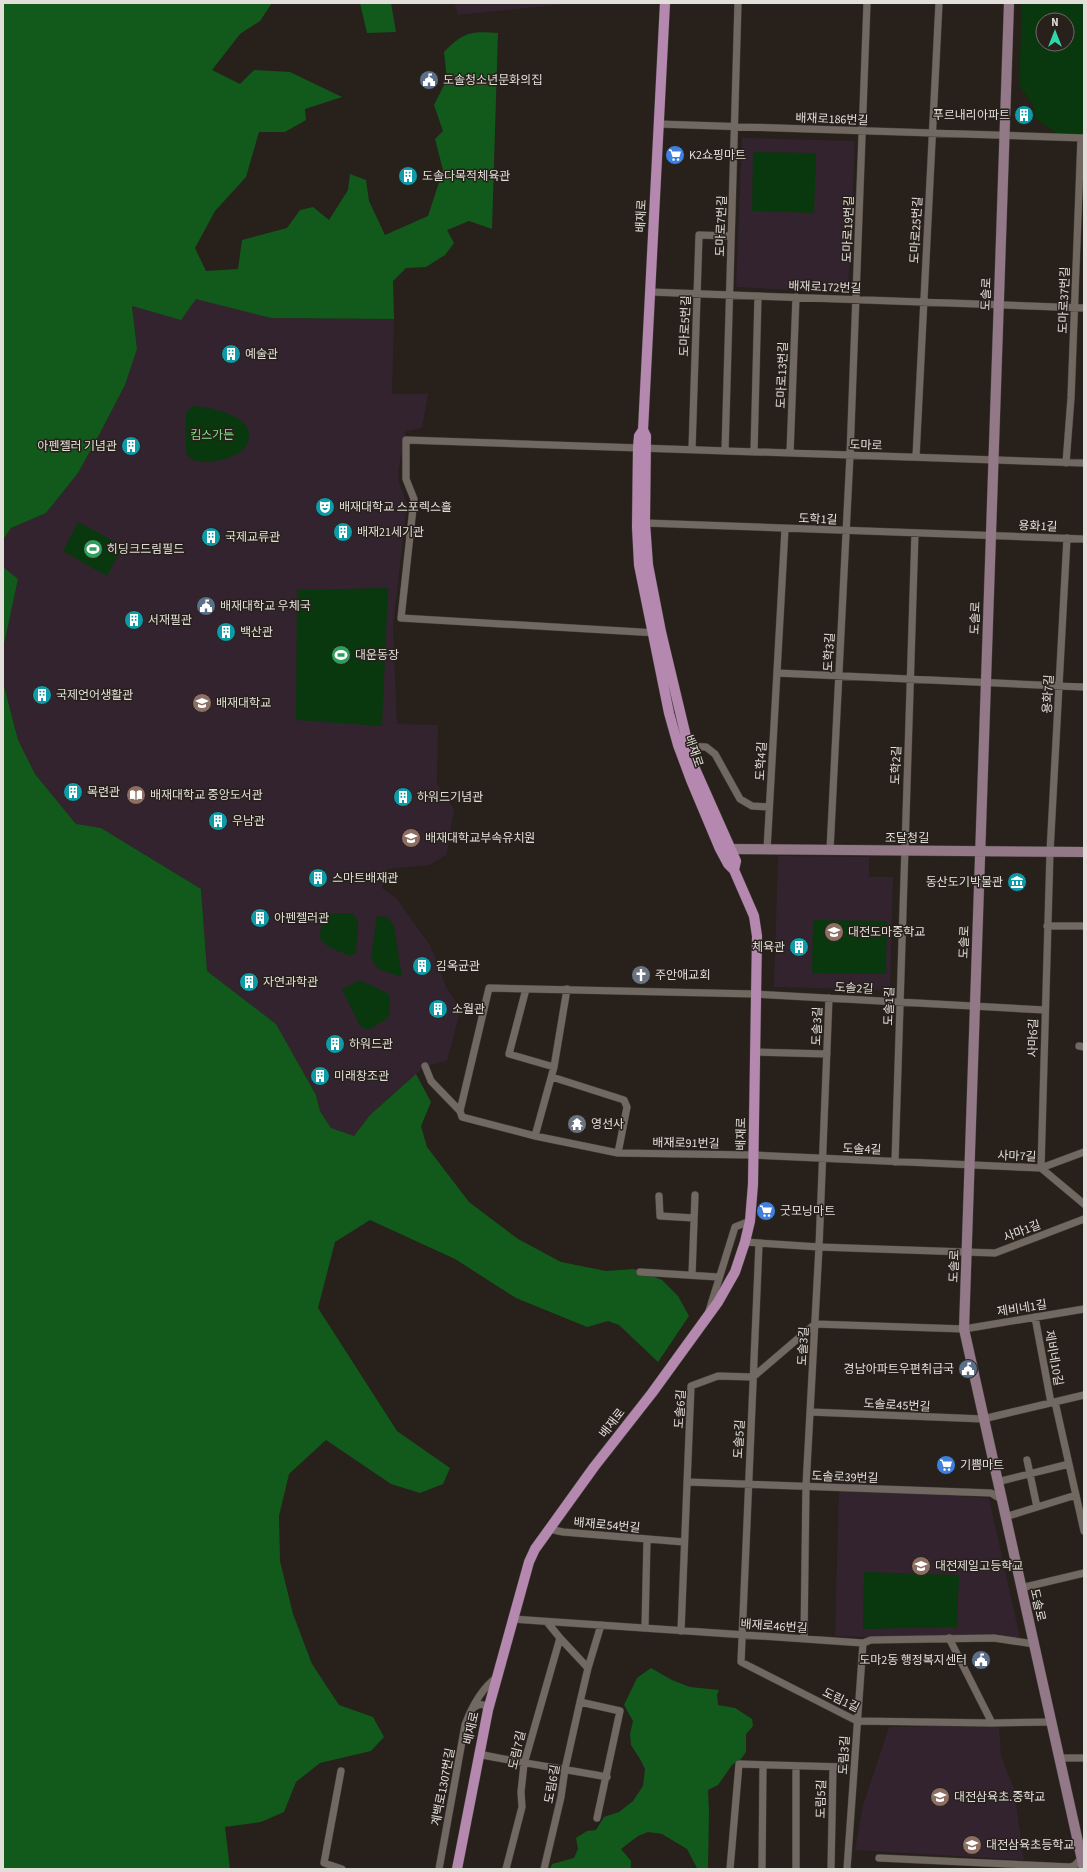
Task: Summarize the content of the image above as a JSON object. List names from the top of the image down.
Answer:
{
  "streets": {
    "main road": ["배재로"],
    "street": [
      "배재로186번길",
      "도마로7번길",
      "도마로19번길",
      "도마로25번길",
      "배재로172번길",
      "도솔로",
      "도마로37번길",
      "도마로5번길",
      "도마로13번길",
      "도마로",
      "도학1길",
      "용화1길",
      "도학3길",
      "용화7길",
      "도학4길",
      "도학2길",
      "조달청길",
      "도솔2길",
      "도솔1길",
      "도솔3길",
      "사마6길",
      "배재로91번길",
      "도솔4길",
      "사마7길",
      "사마1길",
      "제비네1길",
      "제비네10길",
      "도솔로45번길",
      "도솔6길",
      "도솔5길",
      "도솔로39번길",
      "배재로54번길",
      "배재로46번길",
      "도림1길",
      "도림7길",
      "도림3길",
      "도림6길",
      "계백로1307번길",
      "도림5길"
    ]
  },
  "crossings": [
    ["배재로186번길", "배재로"],
    ["배재로186번길", "도마로7번길"],
    ["배재로186번길", "도마로19번길"],
    ["배재로186번길", "도마로25번길"],
    ["배재로186번길", "도솔로"],
    ["배재로186번길", "도마로37번길"],
    ["배재로", "배재로172번길"],
    ["배재로", "도마로"],
    ["배재로", "도학1길"],
    ["배재로", "조달청길"],
    ["배재로", "도솔2길"],
    ["배재로", "도솔3길"],
    ["배재로", "배재로91번길"],
    ["배재로", "도솔4길"],
    ["배재로", "배재로54번길"],
    ["배재로", "배재로46번길"],
    ["배재로", "계백로1307번길"],
    ["도마로7번길", "배재로172번길"],
    ["도마로7번길", "도마로5번길"],
    ["도마로7번길", "도마로"],
    ["도마로19번길", "배재로172번길"],
    ["도마로19번길", "도마로"],
    ["도마로19번길", "도학3길"],
    ["도마로25번길", "배재로172번길"],
    ["도마로25번길", "도마로"],
    ["배재로172번길", "도솔로"],
    ["배재로172번길", "도마로37번길"],
    ["배재로172번길", "도마로5번길"],
    ["배재로172번길", "도마로13번길"],
    ["도솔로", "도마로"],
    ["도솔로", "도학1길"],
    ["도솔로", "용화1길"],
    ["도솔로", "조달청길"],
    ["도솔로", "도솔2길"],
    ["도솔로", "도솔4길"],
    ["도솔로", "사마7길"],
    ["도솔로", "사마1길"],
    ["도솔로", "제비네1길"],
    ["도솔로", "제비네10길"],
    ["도솔로", "도솔로45번길"],
    ["도솔로", "도솔로39번길"],
    ["도솔로", "배재로46번길"],
    ["도솔로", "도림1길"],
    ["도마로37번길", "도마로"],
    ["도마로5번길", "도마로"],
    ["도마로13번길", "도마로"],
    ["도마로", "도학3길"],
    ["도학1길", "용화1길"],
    ["도학1길", "도학3길"],
    ["도학1길", "도학4길"],
    ["도학1길", "도학2길"],
    ["용화1길", "용화7길"],
    ["도학3길", "조달청길"],
    ["용화7길", "조달청길"],
    ["용화7길", "사마6길"],
    ["도학4길", "조달청길"],
    ["도학2길", "조달청길"],
    ["도학2길", "도솔1길"],
    ["조달청길", "도솔1길"],
    ["조달청길", "사마6길"],
    ["도솔2길", "도솔1길"],
    ["도솔2길", "도솔3길"],
    ["도솔2길", "사마6길"],
    ["도솔1길", "도솔4길"],
    ["도솔3길", "도솔4길"],
    ["도솔3길", "도솔로45번길"],
    ["도솔3길", "도솔로39번길"],
    ["도솔3길", "배재로46번길"],
    ["사마6길", "사마7길"],
    ["배재로91번길", "도솔4길"],
    ["도솔4길", "사마7길"],
    ["제비네1길", "제비네10길"],
    ["제비네10길", "도솔로45번길"],
    ["도솔6길", "도솔5길"],
    ["도솔6길", "도솔로39번길"],
    ["도솔6길", "배재로46번길"],
    ["도솔5길", "도솔로39번길"],
    ["도솔5길", "배재로46번길"],
    ["도솔5길", "도림1길"],
    ["배재로54번길", "배재로46번길"],
    ["배재로46번길", "도림1길"],
    ["배재로46번길", "도림3길"],
    ["배재로46번길", "도림6길"],
    ["도림1길", "도림3길"]
  ],
  "parks": ["킴스가든"],
  "places": {
    "public building": [
      "도솔청소년문화의집",
      "배재대학교 우체국",
      "경남아파트우편취급국",
      "도마2동 행정복지센터"
    ],
    "building": [
      "푸르내리아파트",
      "도솔다목적체육관",
      "예술관",
      "아펜젤러 기념관",
      "배재21세기관",
      "국제교류관",
      "서재필관",
      "백산관",
      "국제언어생활관",
      "목련관",
      "하워드기념관",
      "우남관",
      "스마트배재관",
      "아펜젤러관",
      "체육관",
      "김옥균관",
      "자연과학관",
      "소월관",
      "하워드관",
      "미래창조관"
    ],
    "supermarket": ["K2쇼핑마트", "굿모닝마트", "기쁨마트"],
    "theatre": ["배재대학교 스포렉스홀"],
    "sports": ["히딩크드림필드", "대운동장"],
    "school or university": [
      "배재대학교",
      "배재대학교부속유치원",
      "대전도마중학교",
      "대전제일고등학교",
      "대전삼육초.중학교",
      "대전삼육초등학교"
    ],
    "library": ["배재대학교 중앙도서관"],
    "museum": ["동산도기박물관"],
    "church": ["주안애교회"],
    "temple": ["영선사"]
  },
  "north": "top"
}
